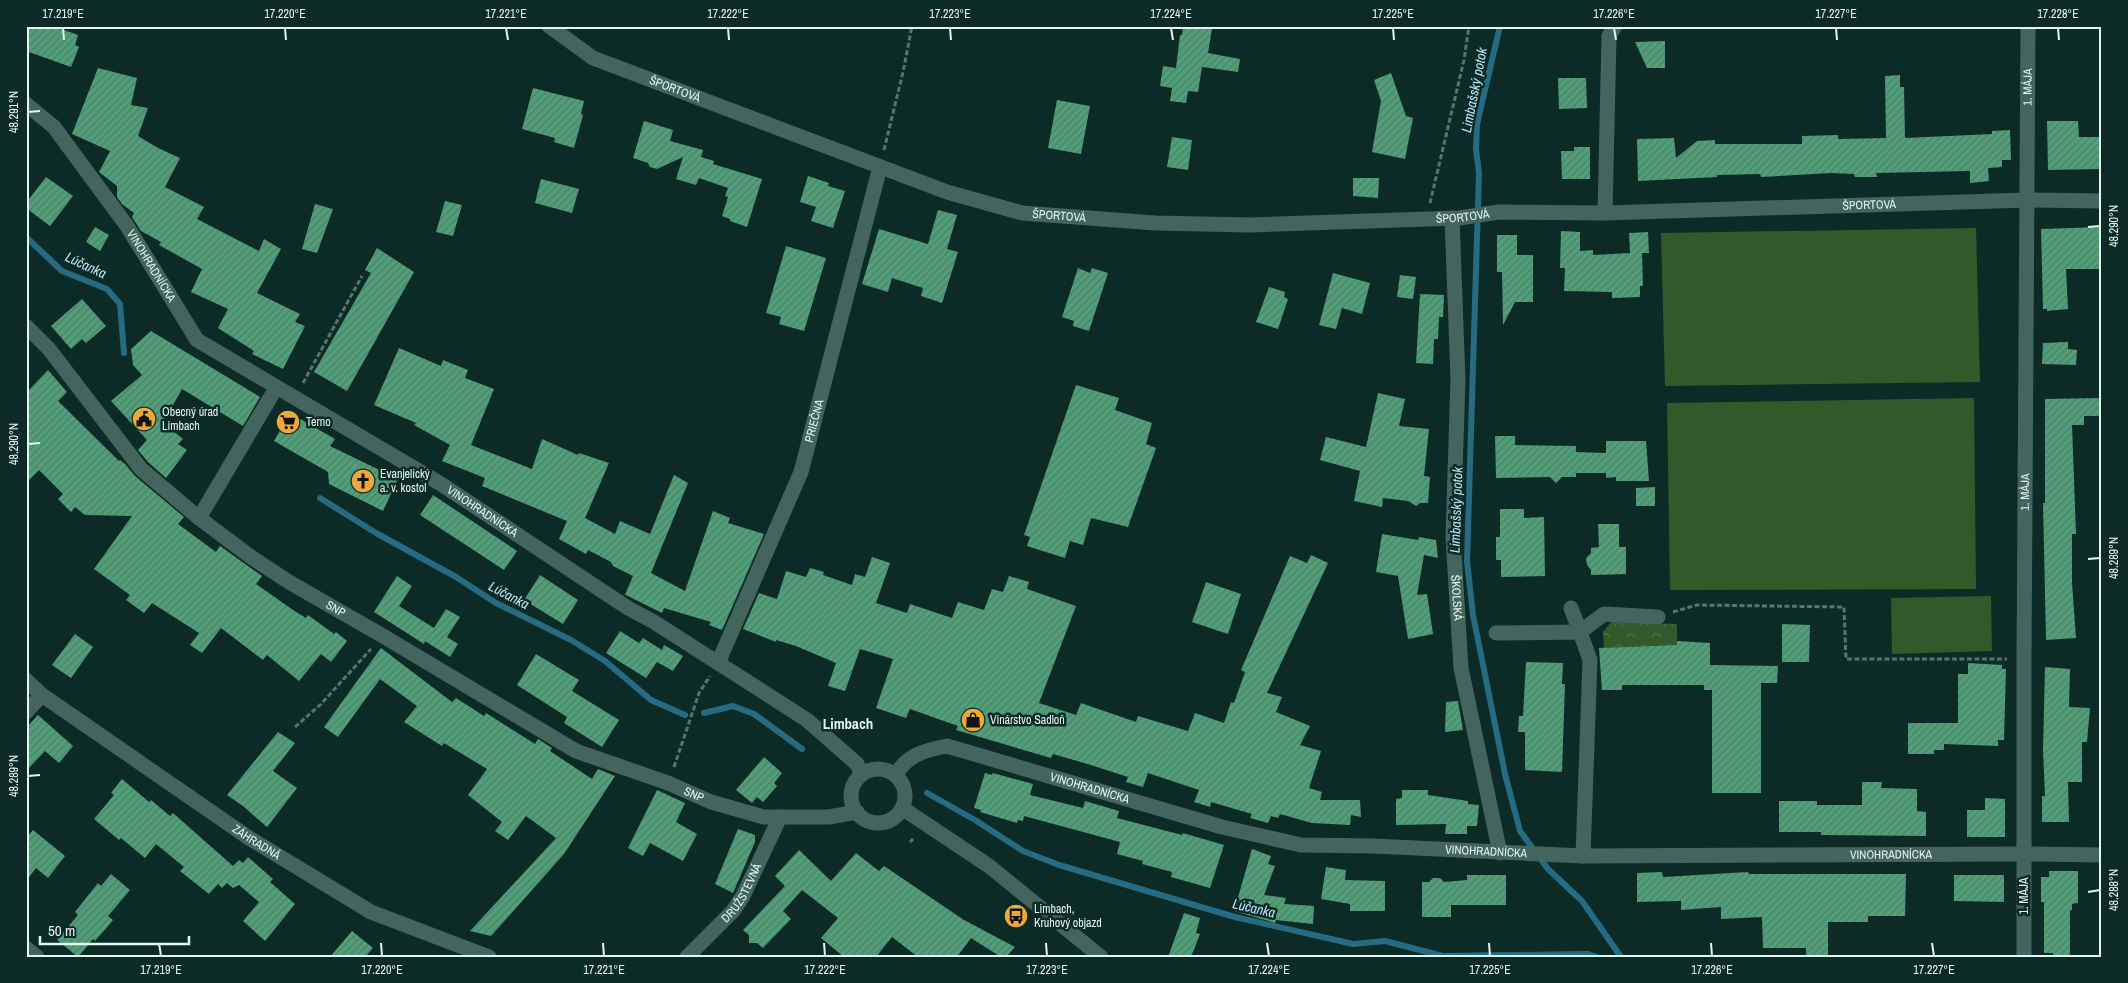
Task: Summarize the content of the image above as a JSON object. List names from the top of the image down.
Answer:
{
  "streets": {
    "street": [
      "1. MÁJA",
      "ŠPORTOVÁ",
      "VINOHRADNÍCKA",
      "PRIEČNA",
      "ŠKOLSKÁ",
      "SNP",
      "ZÁHRADNÁ",
      "DRUŽSTEVNÁ"
    ]
  },
  "crossings": [
    ["1. MÁJA", "ŠPORTOVÁ"],
    ["1. MÁJA", "VINOHRADNÍCKA"],
    ["ŠPORTOVÁ", "PRIEČNA"],
    ["ŠPORTOVÁ", "ŠKOLSKÁ"],
    ["VINOHRADNÍCKA", "PRIEČNA"],
    ["VINOHRADNÍCKA", "ŠKOLSKÁ"],
    ["VINOHRADNÍCKA", "SNP"],
    ["SNP", "DRUŽSTEVNÁ"]
  ],
  "districts": ["Limbach"],
  "water": ["Limbašský potok", "Lúčanka"],
  "places": {
    "public building": ["Obecný úrad Limbach"],
    "supermarket": ["Terno"],
    "church": ["Evanjelický a. v. kostol"],
    "shop": ["Vinárstvo Sadloň"],
    "bus stop": ["Limbach, Kruhový objazd"]
  },
  "scale_bar": "50 m",
  "coordinates": [
    "17.219°E",
    "17.220°E",
    "17.221°E",
    "17.222°E",
    "17.223°E",
    "17.224°E",
    "17.225°E",
    "17.226°E",
    "17.227°E",
    "17.228°E",
    "48.291°N",
    "48.290°N",
    "48.289°N",
    "48.288°N"
  ]
}
